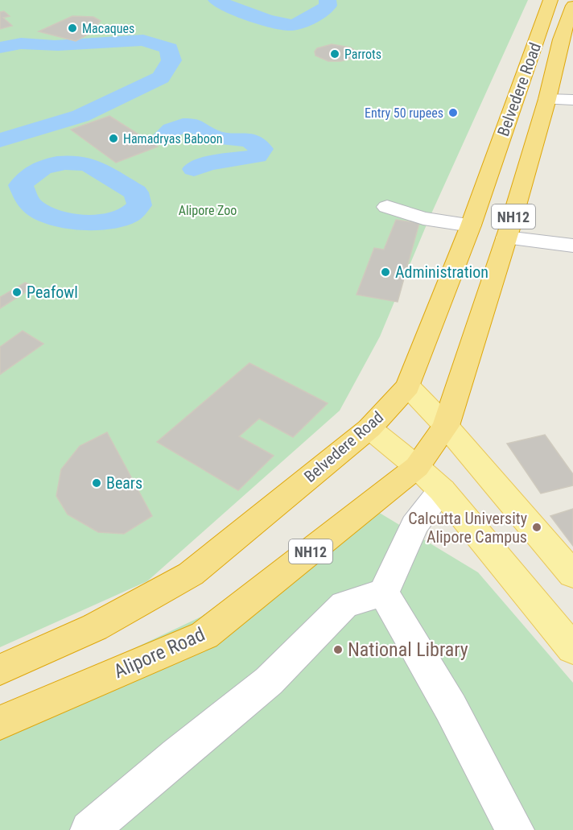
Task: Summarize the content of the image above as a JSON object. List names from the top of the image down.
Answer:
{
  "streets": {
    "highway": ["Belvedere Road", "NH12", "Alipore Road"]
  },
  "crossings": [
    ["Belvedere Road", "Alipore Road"]
  ],
  "parks": ["Alipore Zoo"],
  "places": [
    "Macaques",
    "Parrots",
    "Entry 50 rupees",
    "Hamadryas Baboon",
    "Administration",
    "Peafowl",
    "Bears",
    "Calcutta University Alipore Campus",
    "National Library"
  ]
}
